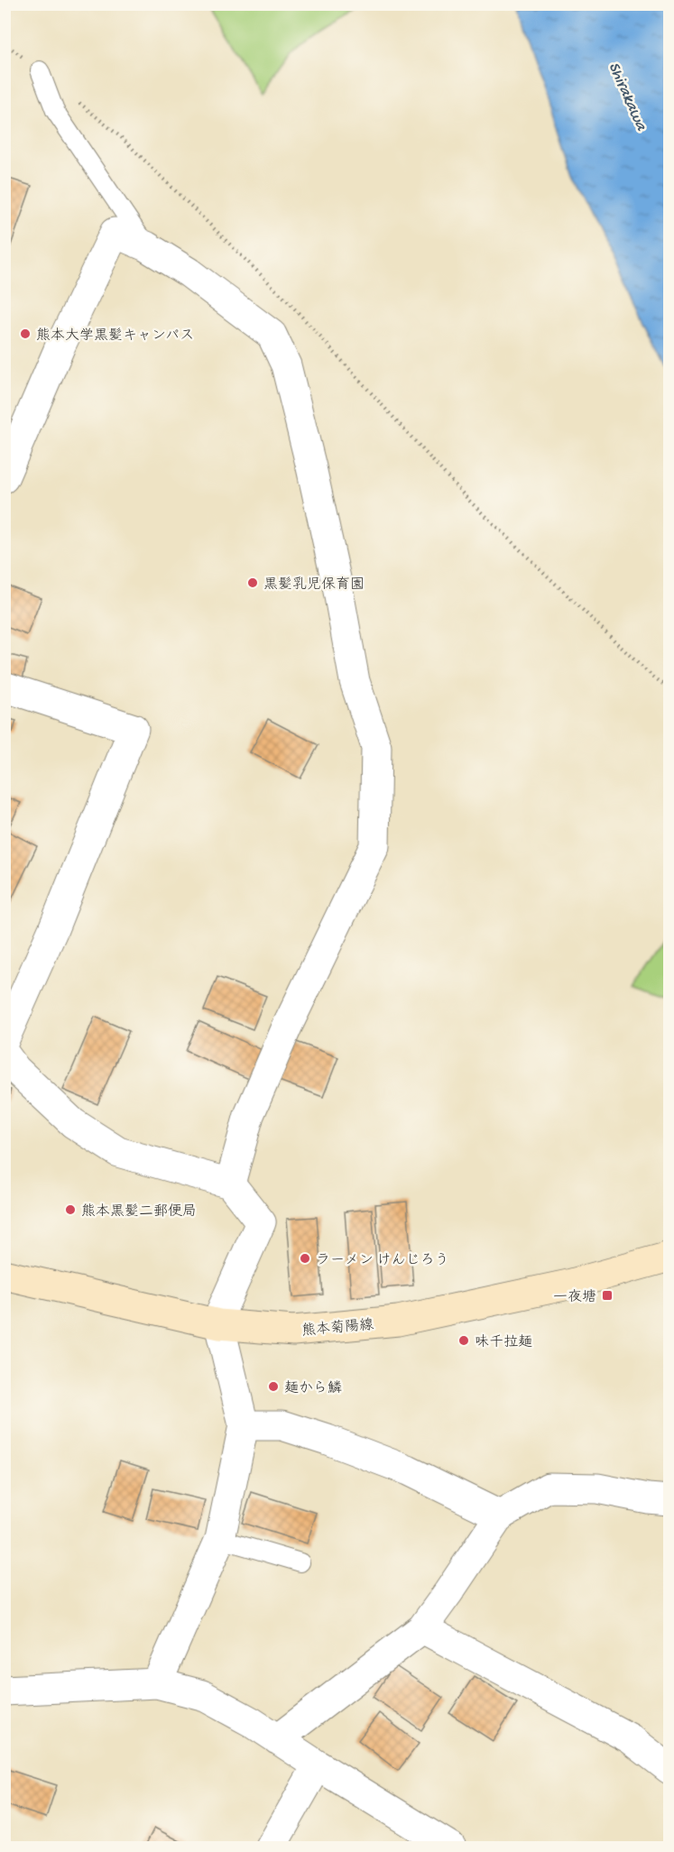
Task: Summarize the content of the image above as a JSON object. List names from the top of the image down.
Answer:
{
  "streets": {
    "main road": ["熊本菊陽線"]
  },
  "water": ["Shirakawa"],
  "places": {
    "other": [
      "熊本大学黒髪キャンパス",
      "黒髪乳児保育園",
      "熊本黒髪二郵便局",
      "ラーメン けんじろう",
      "味千拉麺",
      "麺から鱗"
    ],
    "transit": ["一夜塘"]
  }
}
